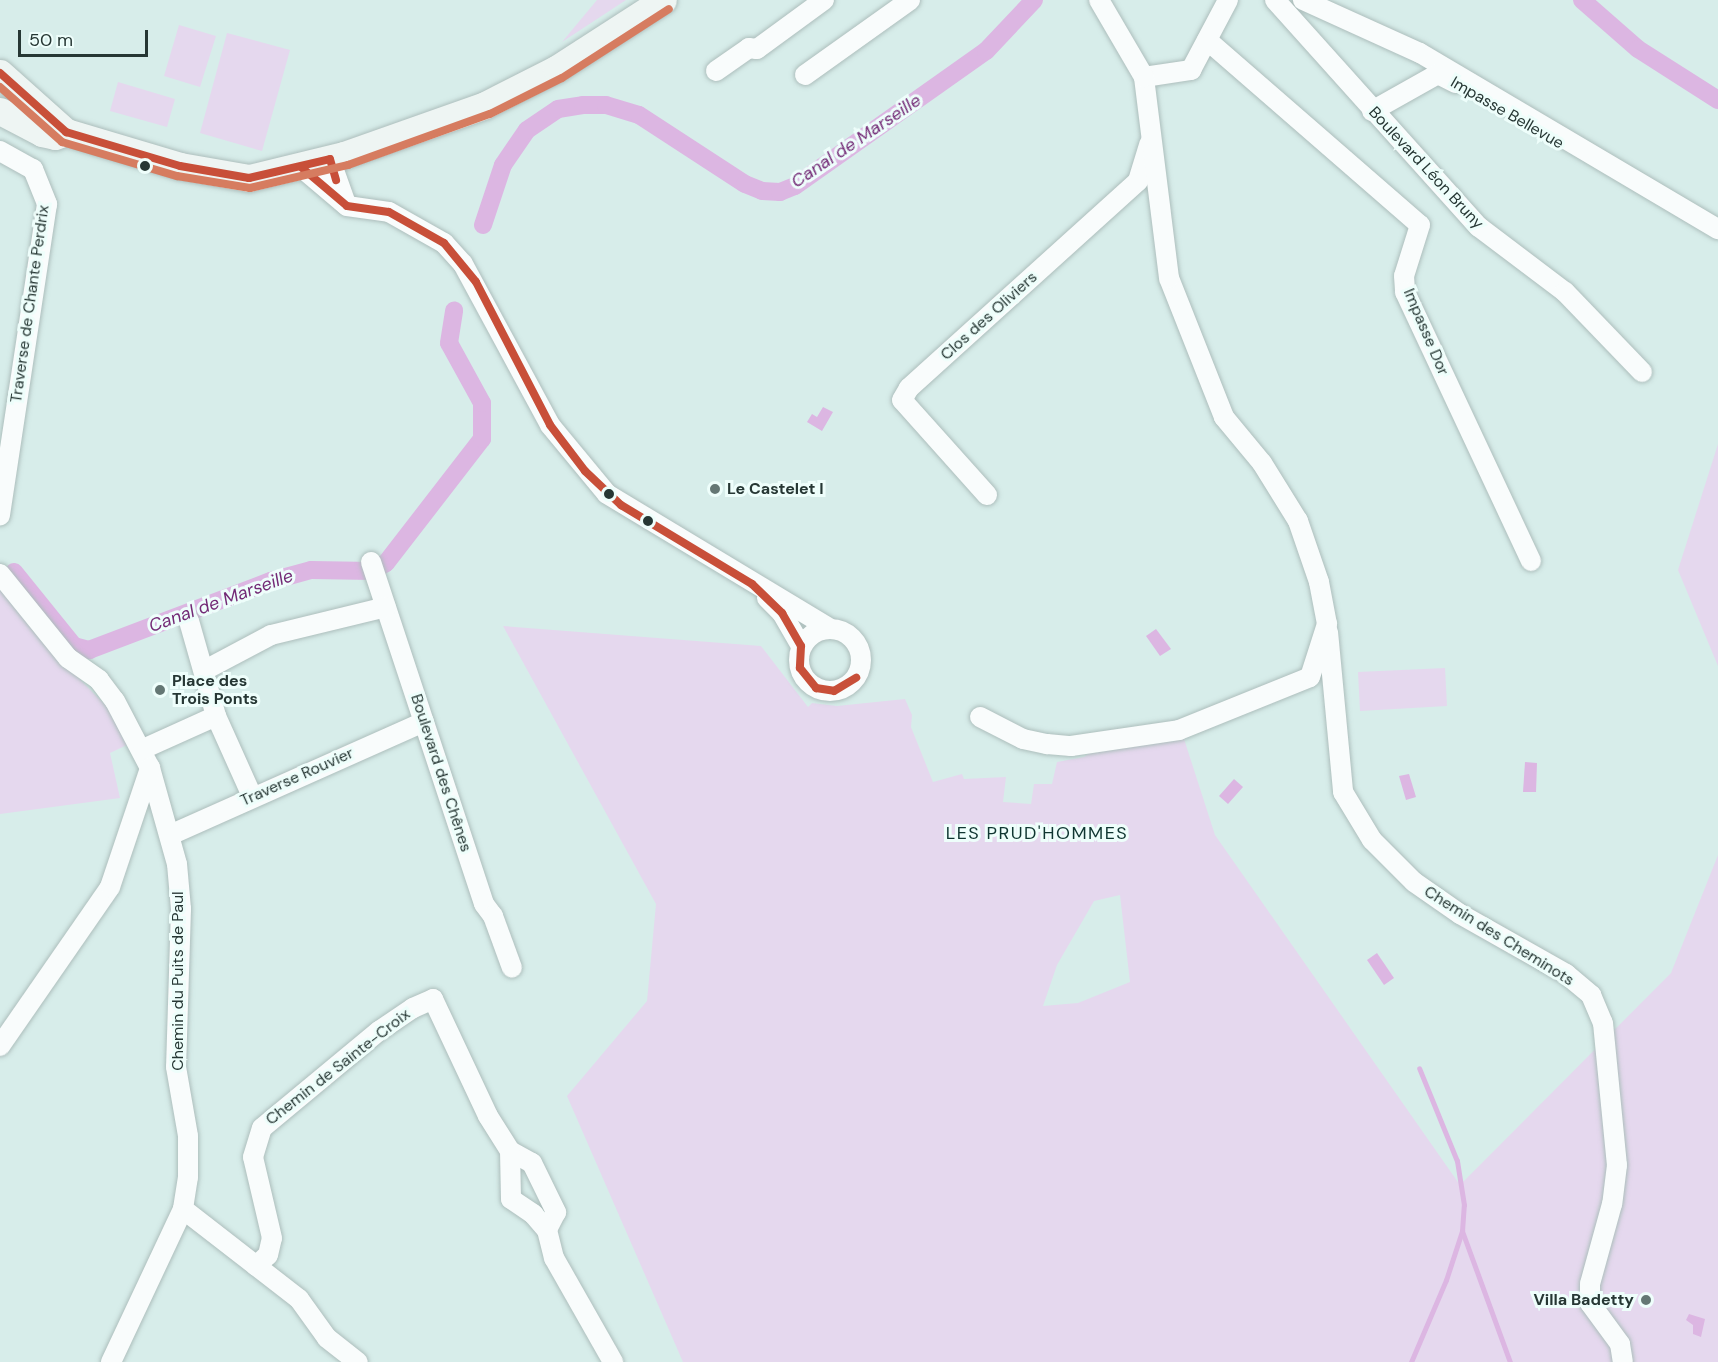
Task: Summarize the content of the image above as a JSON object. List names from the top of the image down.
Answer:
{
  "streets": {
    "street": [
      "Impasse Bellevue",
      "Boulevard Léon Bruny",
      "Traverse de Chante Perdrix",
      "Clos des Oliviers",
      "Impasse Dor",
      "Boulevard des Chênes",
      "Traverse Rouvier",
      "Chemin des Cheminots",
      "Chemin du Puits de Paul",
      "Chemin de Sainte-Croix"
    ]
  },
  "crossings": [
    ["Impasse Bellevue", "Boulevard Léon Bruny"],
    ["Clos des Oliviers", "Chemin des Cheminots"],
    ["Boulevard des Chênes", "Traverse Rouvier"],
    ["Traverse Rouvier", "Chemin du Puits de Paul"]
  ],
  "districts": ["LES PRUD'HOMMES"],
  "water": ["Canal de Marseille"],
  "places": ["Le Castelet I", "Place des Trois Ponts", "Villa Badetty"],
  "scale_bar": "50 m"
}
